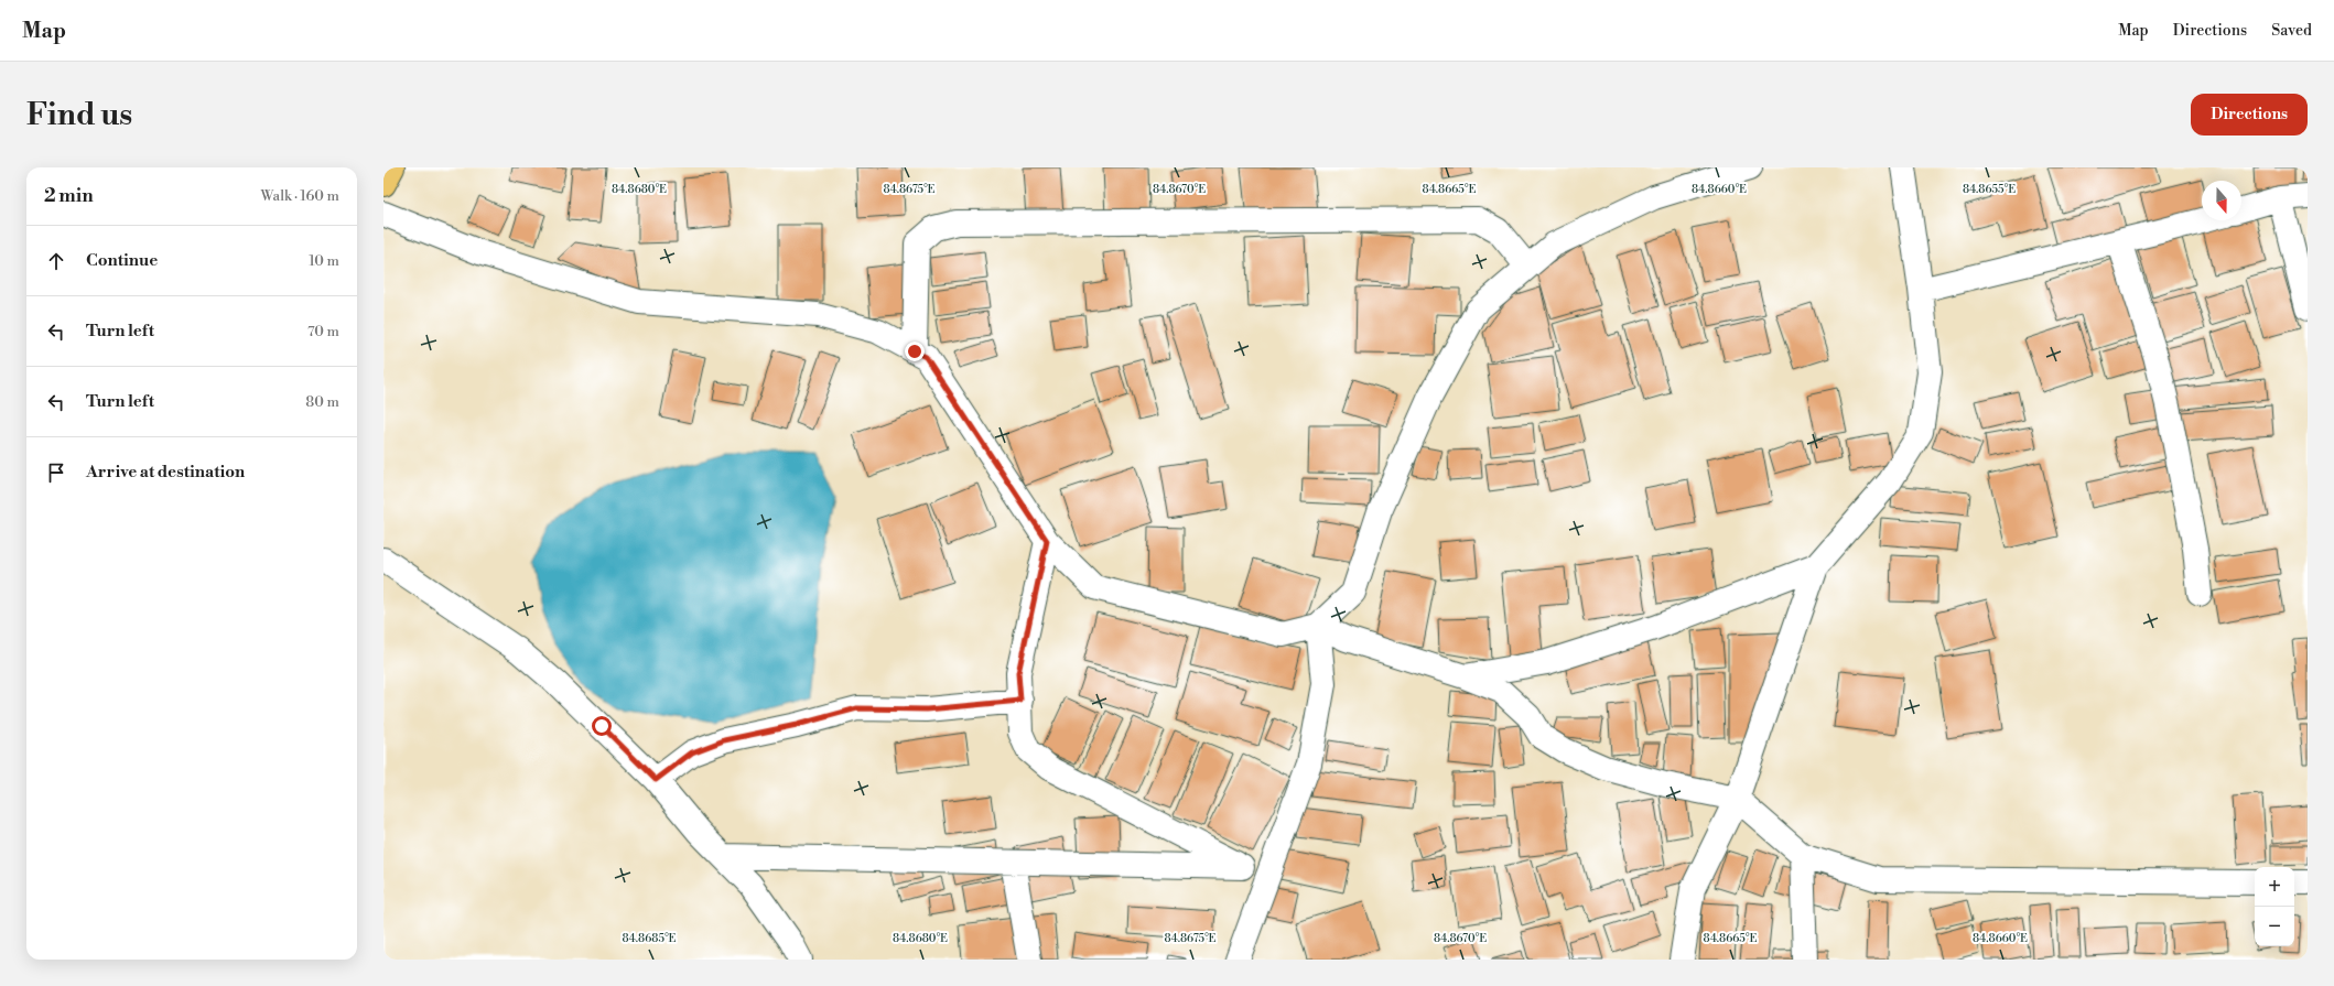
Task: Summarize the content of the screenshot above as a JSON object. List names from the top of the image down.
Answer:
{
  "north": "bottom",
  "page": {
    "header": "Map",
    "nav": ["Map", "Directions", "Saved"],
    "buttons": "Directions",
    "title": "Find us",
    "heading": ["2 min", "Walk · 160 m"],
    "list": [
      ["Continue", "10 m"],
      ["Turn left", "70 m"],
      ["Turn left", "80 m"],
      "Arrive at destination"
    ],
    "map_buttons": ["+", "−"]
  },
  "coordinates": [
    "84.8680°E",
    "84.8675°E",
    "84.8670°E",
    "84.8665°E",
    "84.8660°E",
    "84.8655°E",
    "84.8685°E"
  ]
}
